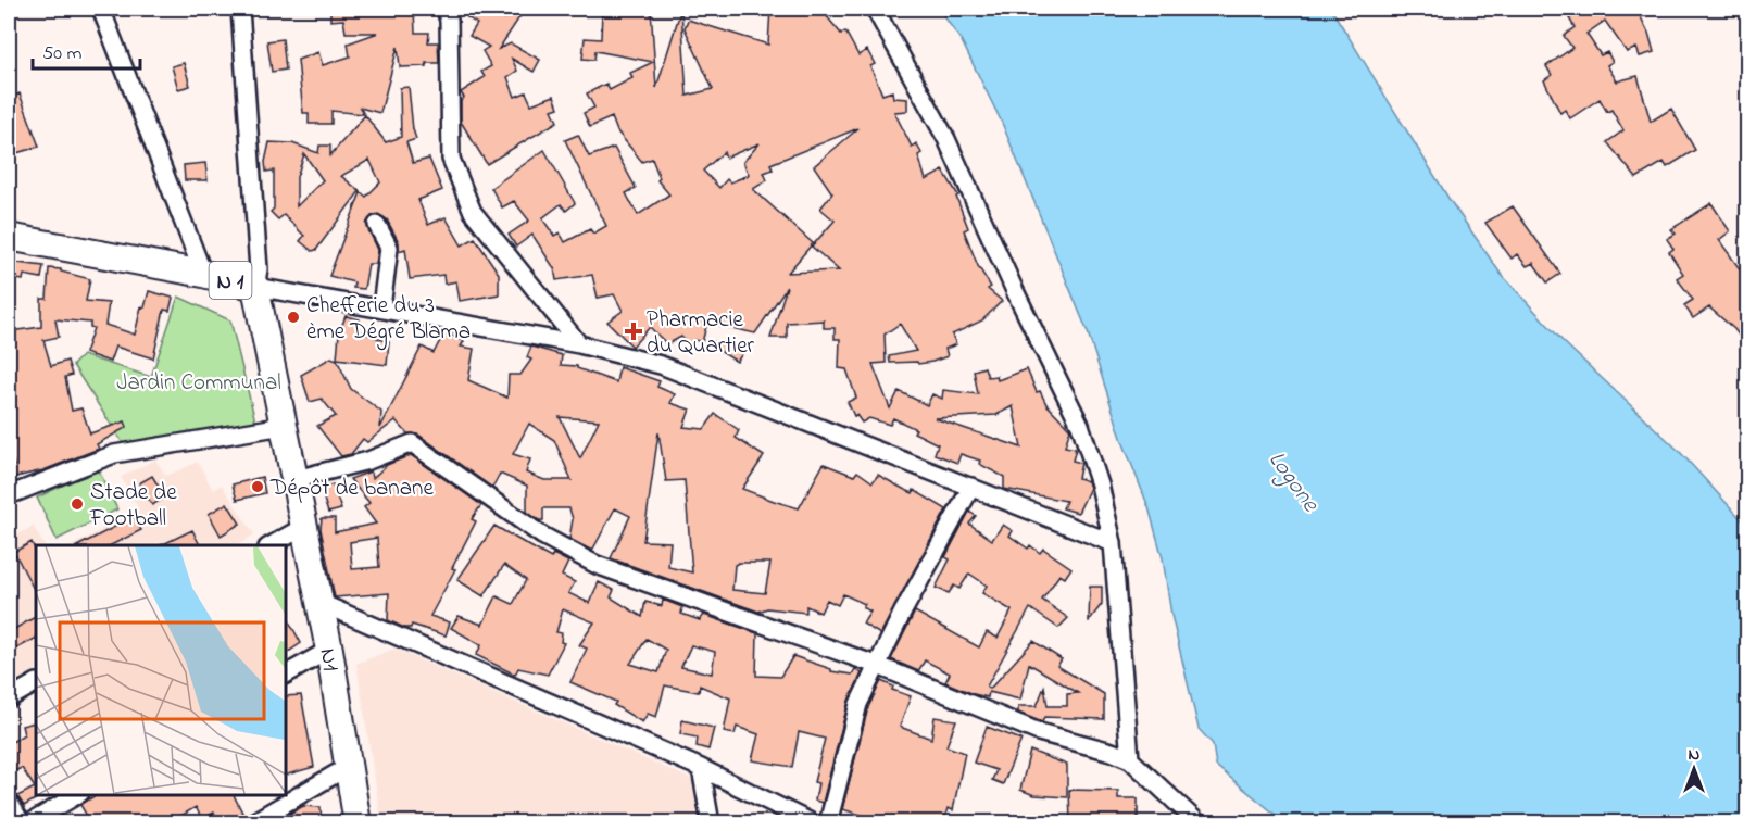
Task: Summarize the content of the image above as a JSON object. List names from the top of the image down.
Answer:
{
  "streets": {
    "highway": ["N 1", "N1"]
  },
  "crossings": [
    ["N 1", "N1"]
  ],
  "water": ["Logone"],
  "parks": ["Jardin Communal"],
  "places": {
    "other": ["Chefferie du 3 ème Dégré Blama", "Dépôt de banane", "Stade de Football"],
    "health": ["Pharmacie du Quartier"]
  },
  "scale_bar": "50 m",
  "north": "top"
}
